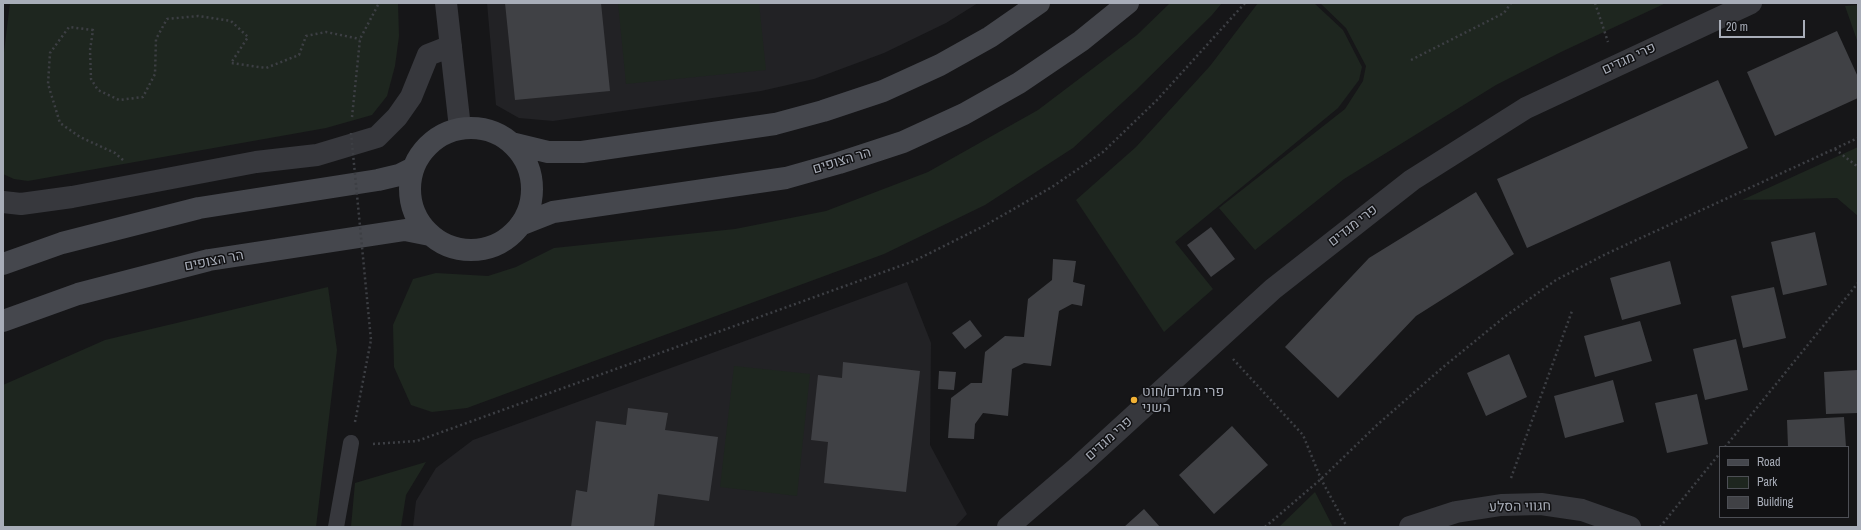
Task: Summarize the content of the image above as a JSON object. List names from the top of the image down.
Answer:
{
  "streets": {
    "main road": ["הר הצופים"],
    "street": ["פרי מגדים", "חגווי הסלע"]
  },
  "places": ["פרי מגדים/חוט השני"],
  "legend": ["Road", "Park", "Building"],
  "scale_bar": "20 m"
}
